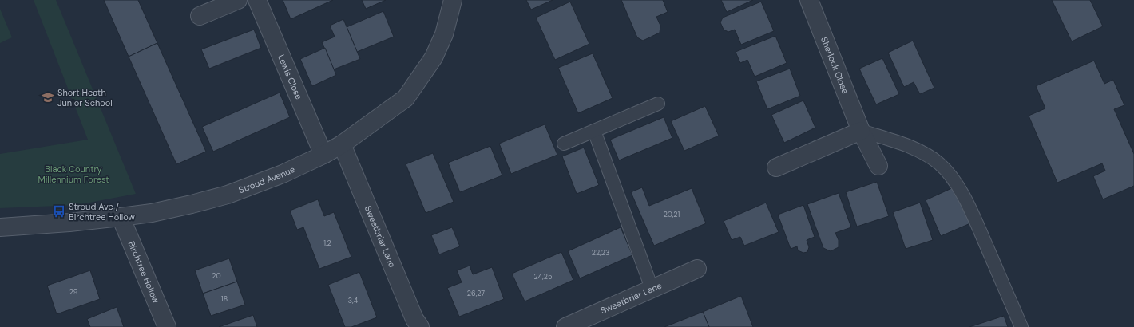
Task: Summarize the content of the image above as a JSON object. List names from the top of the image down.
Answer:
{
  "streets": {
    "street": [
      "Sherlock Close",
      "Lewis Close",
      "Stroud Avenue",
      "Sweetbriar Lane",
      "Birchtree Hollow"
    ]
  },
  "crossings": [
    ["Lewis Close", "Stroud Avenue"],
    ["Stroud Avenue", "Sweetbriar Lane"],
    ["Stroud Avenue", "Birchtree Hollow"]
  ],
  "parks": ["Black Country Millennium Forest"],
  "places": {
    "school or university": ["Short Heath Junior School"],
    "bus stop": ["Stroud Ave / Birchtree Hollow"]
  },
  "house_numbers": [
    "20,21",
    "1,2",
    "22,23",
    "20",
    "24,25",
    "29",
    "26,27",
    "18",
    "3,4"
  ]
}
